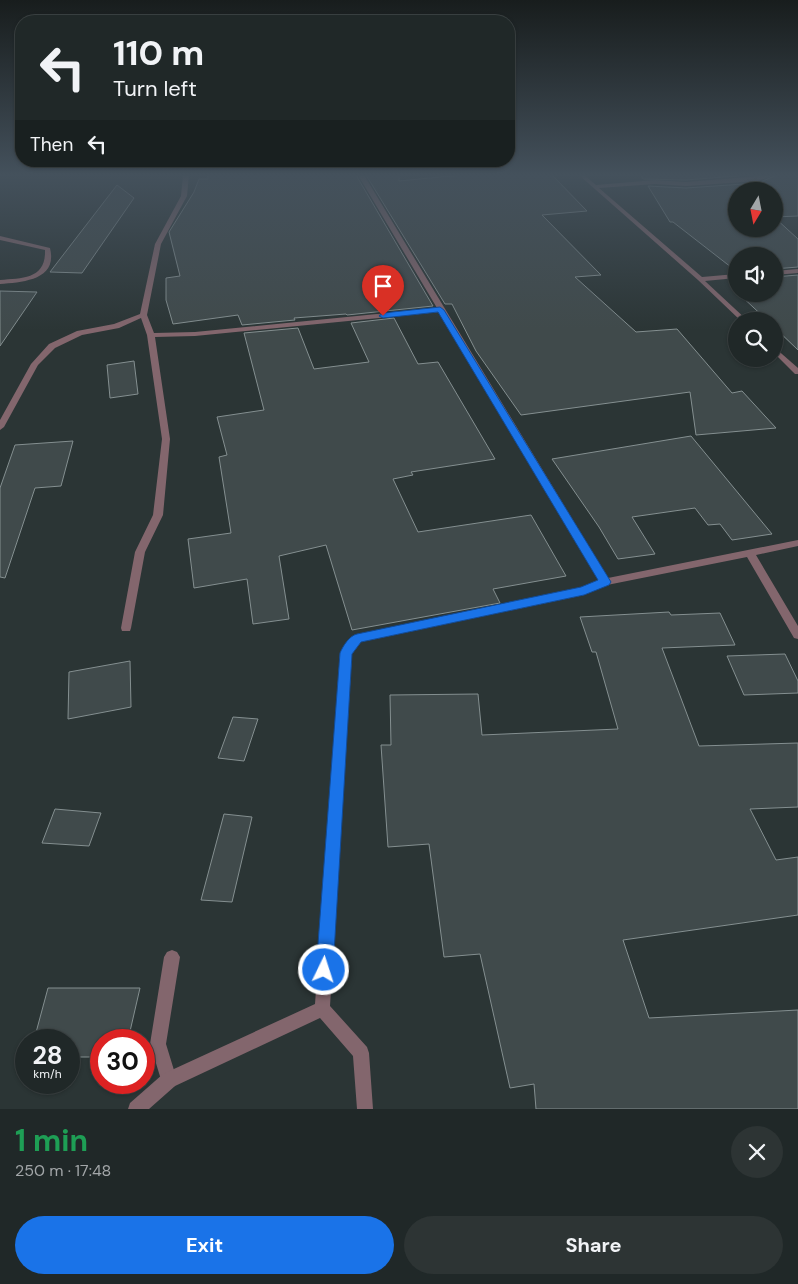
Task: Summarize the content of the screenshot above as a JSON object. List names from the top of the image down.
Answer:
{
  "north": "bottom",
  "page": {
    "turn": ["110 m", "Turn left"],
    "then": "Then",
    "speed": "28 km/h",
    "limit": "30",
    "heading": ["1 min", "250 m · 17:48"],
    "buttons": ["Exit", "Share"]
  }
}
